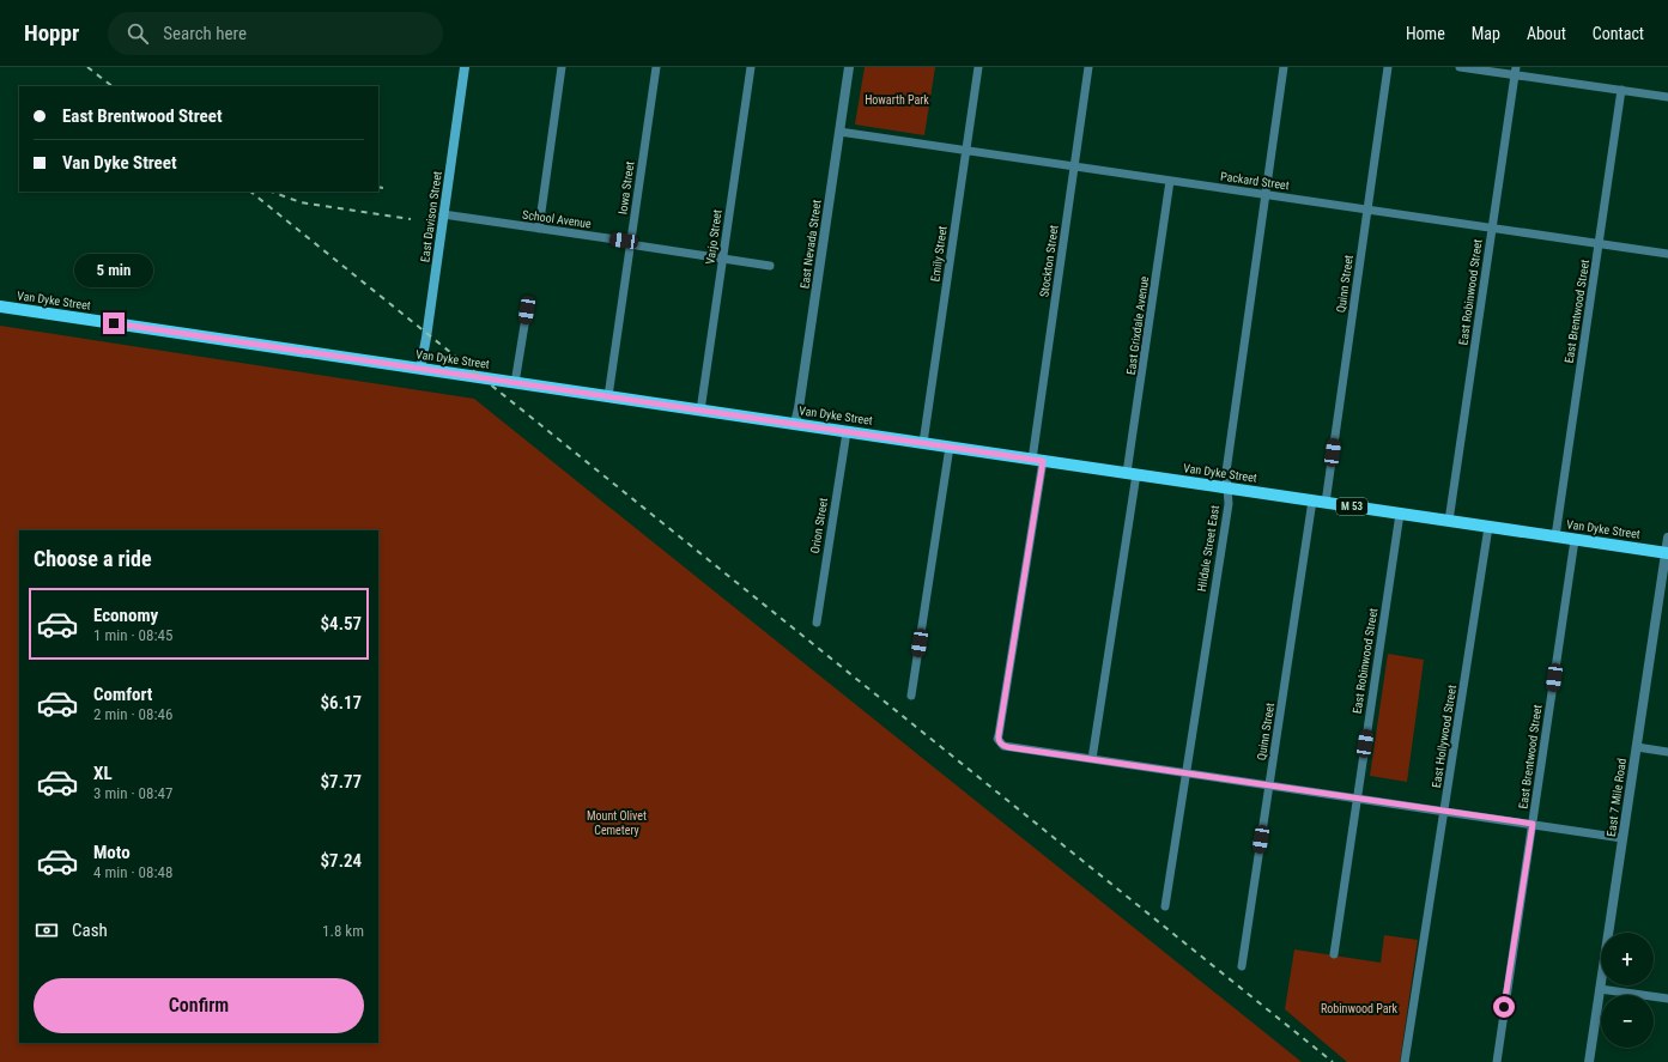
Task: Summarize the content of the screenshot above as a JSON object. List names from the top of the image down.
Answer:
{
  "streets": {
    "main road": ["East Davison Street", "Van Dyke Street", "M 53"],
    "street": [
      "Packard Street",
      "Iowa Street",
      "School Avenue",
      "Varjo Street",
      "East Nevada Street",
      "Emily Street",
      "Stockton Street",
      "Quinn Street",
      "East Robinwood Street",
      "East Brentwood Street",
      "East Grixdale Avenue",
      "Orion Street",
      "Hildale Street East",
      "East Hollywood Street",
      "East 7 Mile Road"
    ]
  },
  "crossings": [
    ["Packard Street", "East Nevada Street"],
    ["Packard Street", "Emily Street"],
    ["Packard Street", "Stockton Street"],
    ["Packard Street", "Quinn Street"],
    ["Packard Street", "East Robinwood Street"],
    ["Packard Street", "East Brentwood Street"],
    ["Packard Street", "East Grixdale Avenue"],
    ["Packard Street", "Hildale Street East"],
    ["Iowa Street", "School Avenue"],
    ["Iowa Street", "Van Dyke Street"],
    ["East Davison Street", "School Avenue"],
    ["East Davison Street", "Van Dyke Street"],
    ["School Avenue", "Varjo Street"],
    ["Varjo Street", "Van Dyke Street"],
    ["East Nevada Street", "Van Dyke Street"],
    ["Emily Street", "Van Dyke Street"],
    ["Stockton Street", "Van Dyke Street"],
    ["Stockton Street", "East Grixdale Avenue"],
    ["Quinn Street", "Van Dyke Street"],
    ["East Robinwood Street", "Van Dyke Street"],
    ["Van Dyke Street", "East Brentwood Street"],
    ["Van Dyke Street", "East Grixdale Avenue"],
    ["Van Dyke Street", "Orion Street"],
    ["Van Dyke Street", "Hildale Street East"],
    ["Van Dyke Street", "East Hollywood Street"],
    ["Van Dyke Street", "East 7 Mile Road"]
  ],
  "parks": ["Howarth Park", "Mount Olivet Cemetery", "Robinwood Park"],
  "page": {
    "header": "Hoppr",
    "search": "Search here",
    "nav": [
      "Home",
      "Map",
      "About",
      "Contact"
    ],
    "banner": ["East Brentwood Street", "Van Dyke Street"],
    "bubble": "5 min",
    "heading": "Choose a ride",
    "list": [
      {
        "name": "Economy",
        "note": "1 min · 08:45",
        "value": "$4.57"
      },
      {
        "name": "Comfort",
        "note": "2 min · 08:46",
        "value": "$6.17"
      },
      {
        "name": "XL",
        "note": "3 min · 08:47",
        "value": "$7.77"
      },
      {
        "name": "Moto",
        "note": "4 min · 08:48",
        "value": "$7.24"
      }
    ],
    "pay": ["Cash", "1.8 km"],
    "map_buttons": ["+", "−"],
    "buttons": "Confirm"
  }
}
